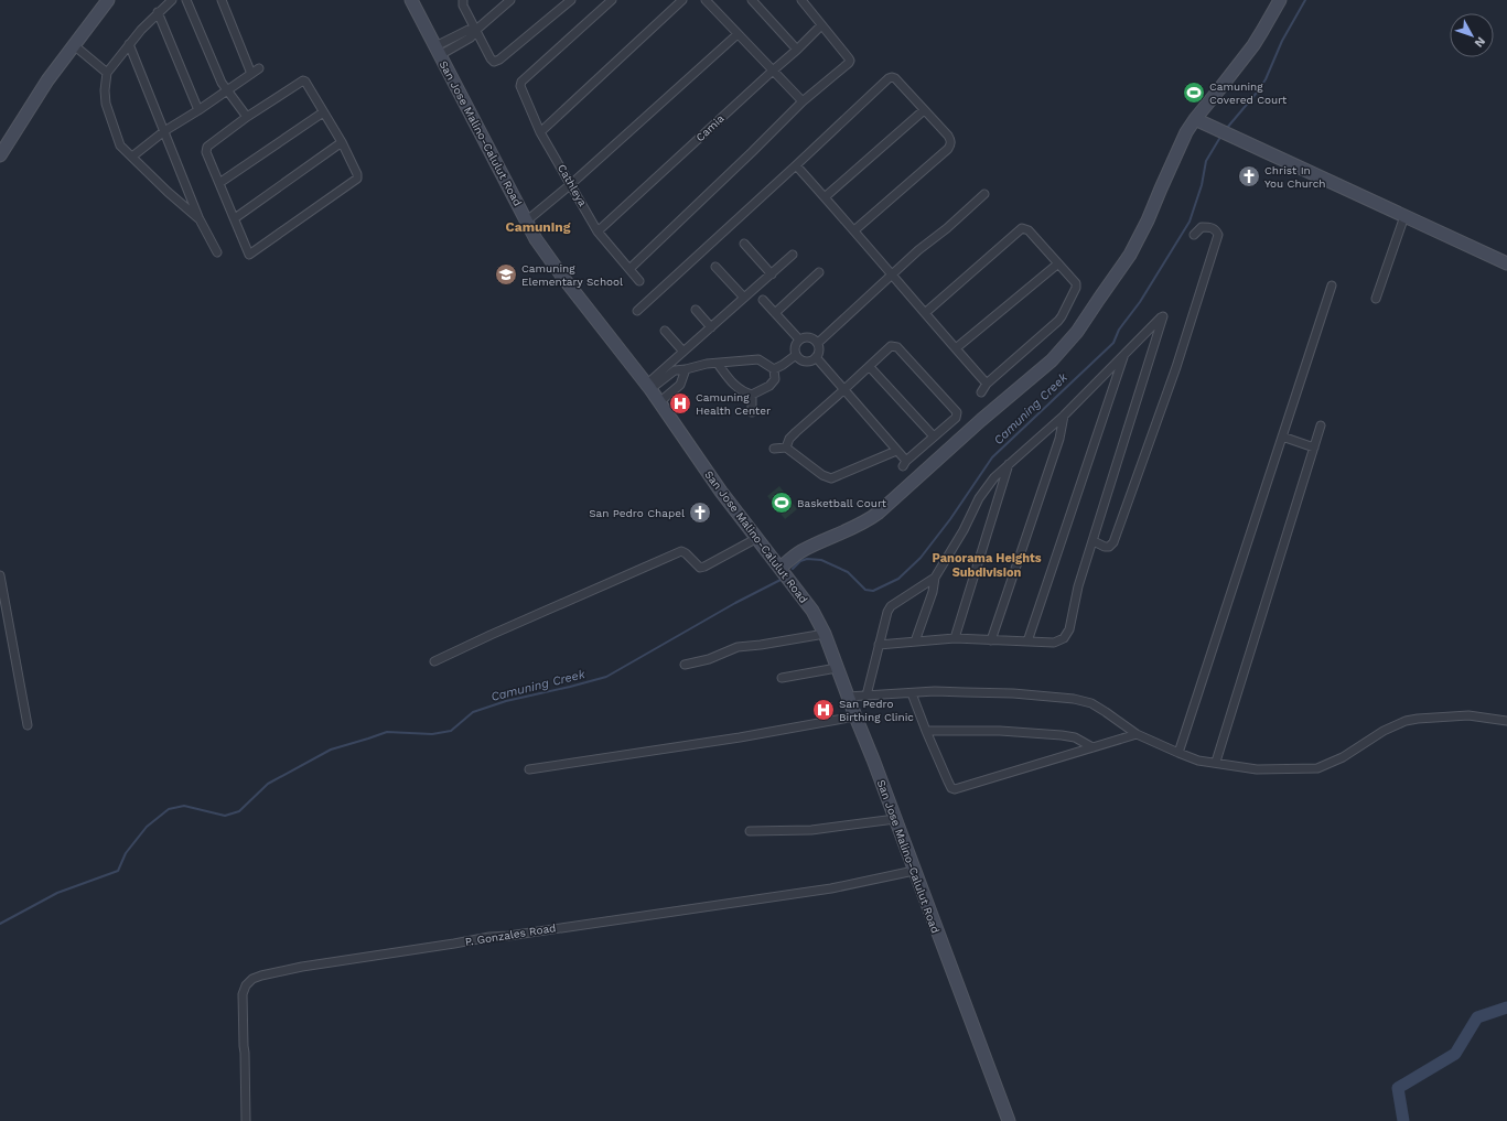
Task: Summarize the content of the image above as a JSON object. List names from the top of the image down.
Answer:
{
  "streets": {
    "main road": ["San Jose Malino-Calulut Road"],
    "street": ["Camia", "Cathleya", "P. Gonzales Road"]
  },
  "crossings": [
    ["Camia", "Cathleya"],
    ["San Jose Malino-Calulut Road", "P. Gonzales Road"]
  ],
  "districts": ["Camuning", "Panorama Heights Subdivision"],
  "water": ["Camuning Creek"],
  "places": {
    "sports": ["Camuning Covered Court", "Basketball Court"],
    "church": ["Christ In You Church", "San Pedro Chapel"],
    "school or university": ["Camuning Elementary School"],
    "hospital": ["Camuning Health Center", "San Pedro Birthing Clinic"]
  },
  "north": "bottom right"
}
